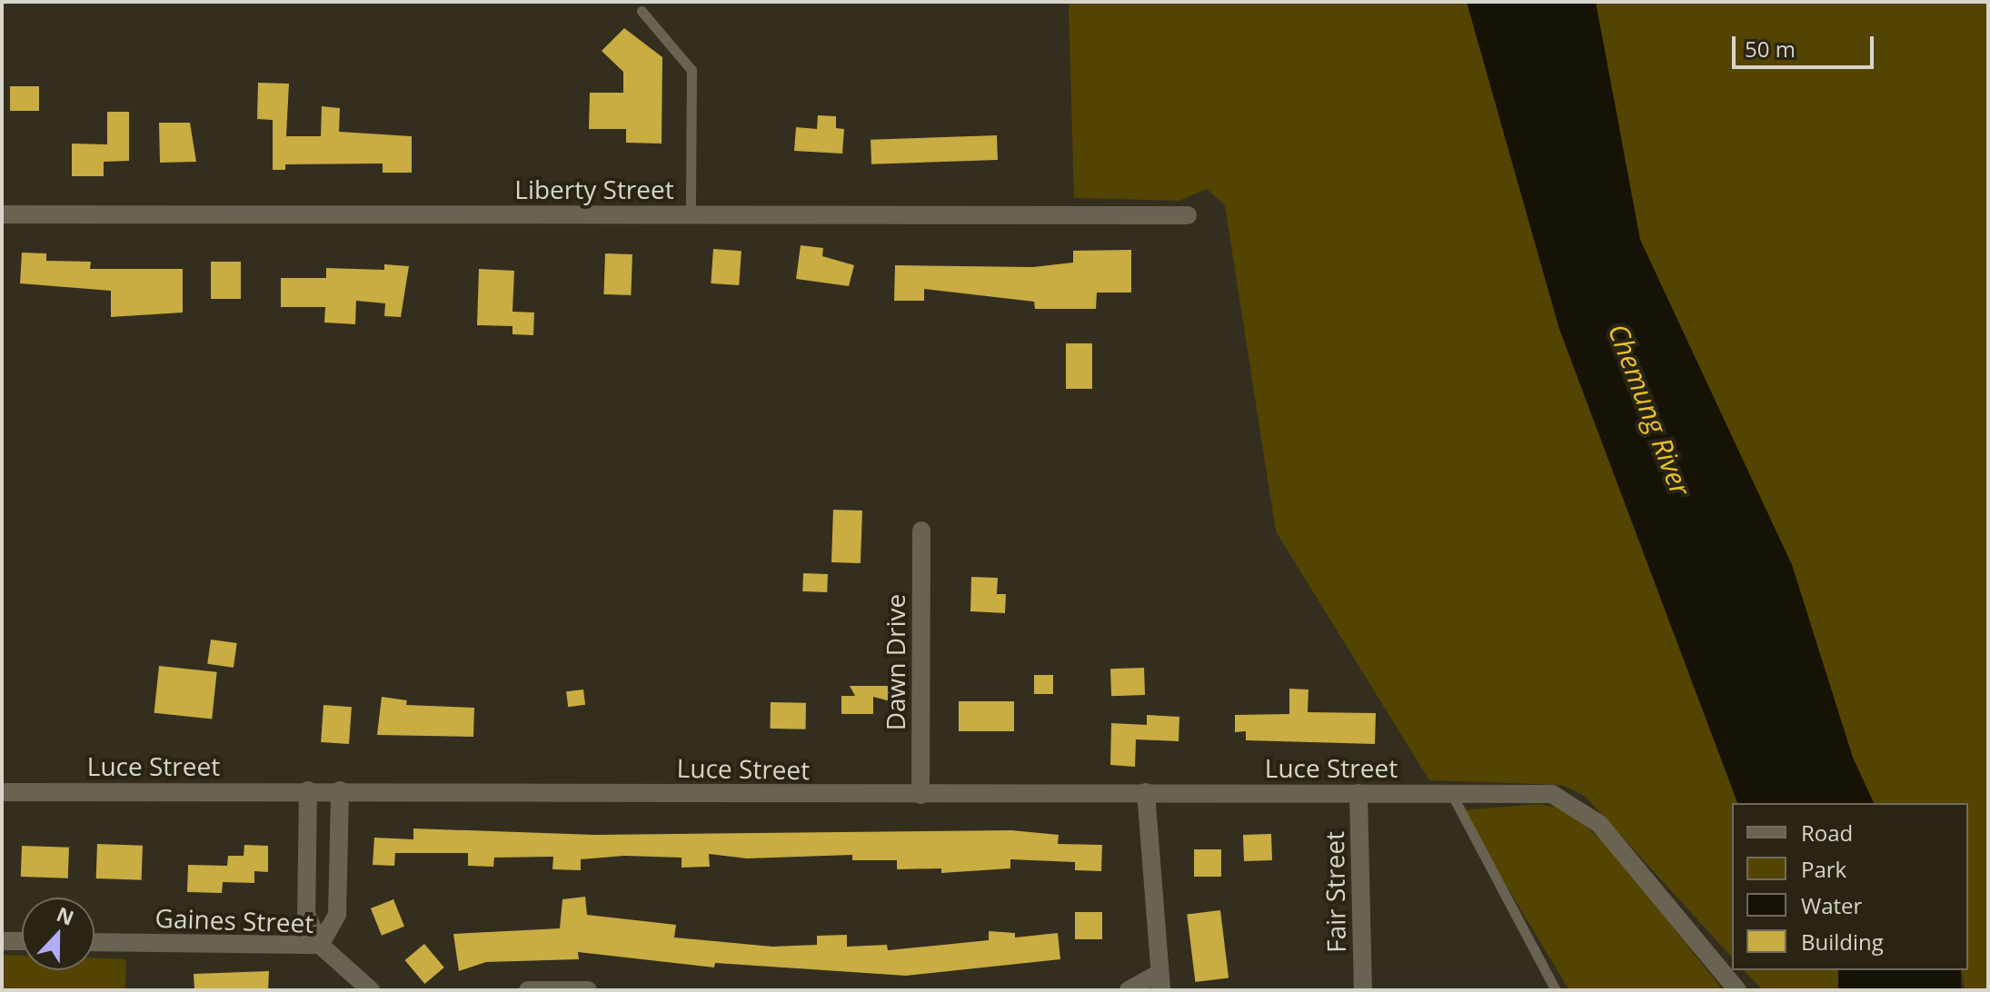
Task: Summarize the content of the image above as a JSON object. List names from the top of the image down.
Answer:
{
  "streets": {
    "street": [
      "Liberty Street",
      "Dawn Drive",
      "Luce Street",
      "Fair Street",
      "Gaines Street"
    ]
  },
  "crossings": [
    ["Dawn Drive", "Luce Street"],
    ["Luce Street", "Fair Street"]
  ],
  "water": ["Chemung River"],
  "legend": [
    "Road",
    "Park",
    "Water",
    "Building"
  ],
  "scale_bar": "50 m",
  "north": "top"
}
